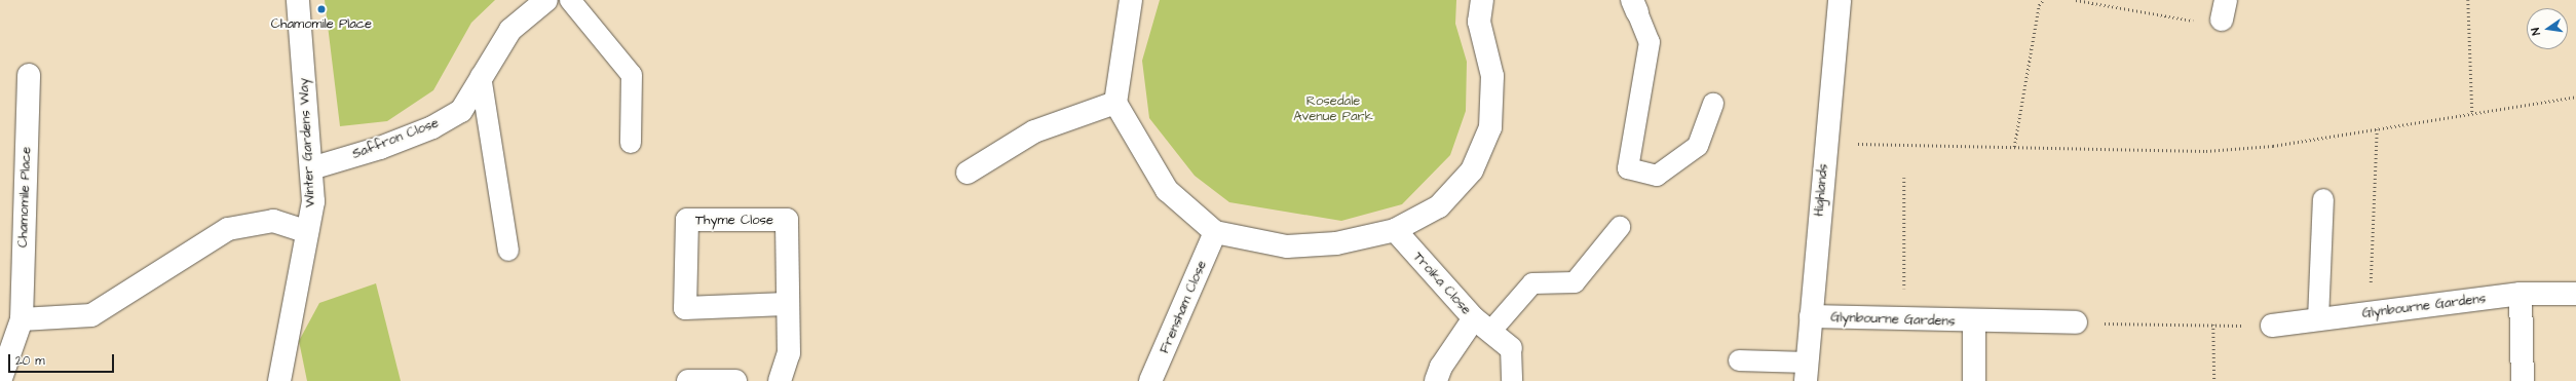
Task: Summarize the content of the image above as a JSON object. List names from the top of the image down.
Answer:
{
  "streets": {
    "street": [
      "Saffron Close",
      "Winter Gardens Way",
      "Highlands",
      "Chamomile Place",
      "Thyme Close",
      "Troika Close",
      "Glynbourne Gardens",
      "Frensham Close"
    ]
  },
  "crossings": [
    ["Saffron Close", "Winter Gardens Way"],
    ["Highlands", "Glynbourne Gardens"]
  ],
  "parks": ["Rosedale Avenue Park"],
  "places": ["Chamomile Place"],
  "scale_bar": "20 m",
  "north": "left"
}
